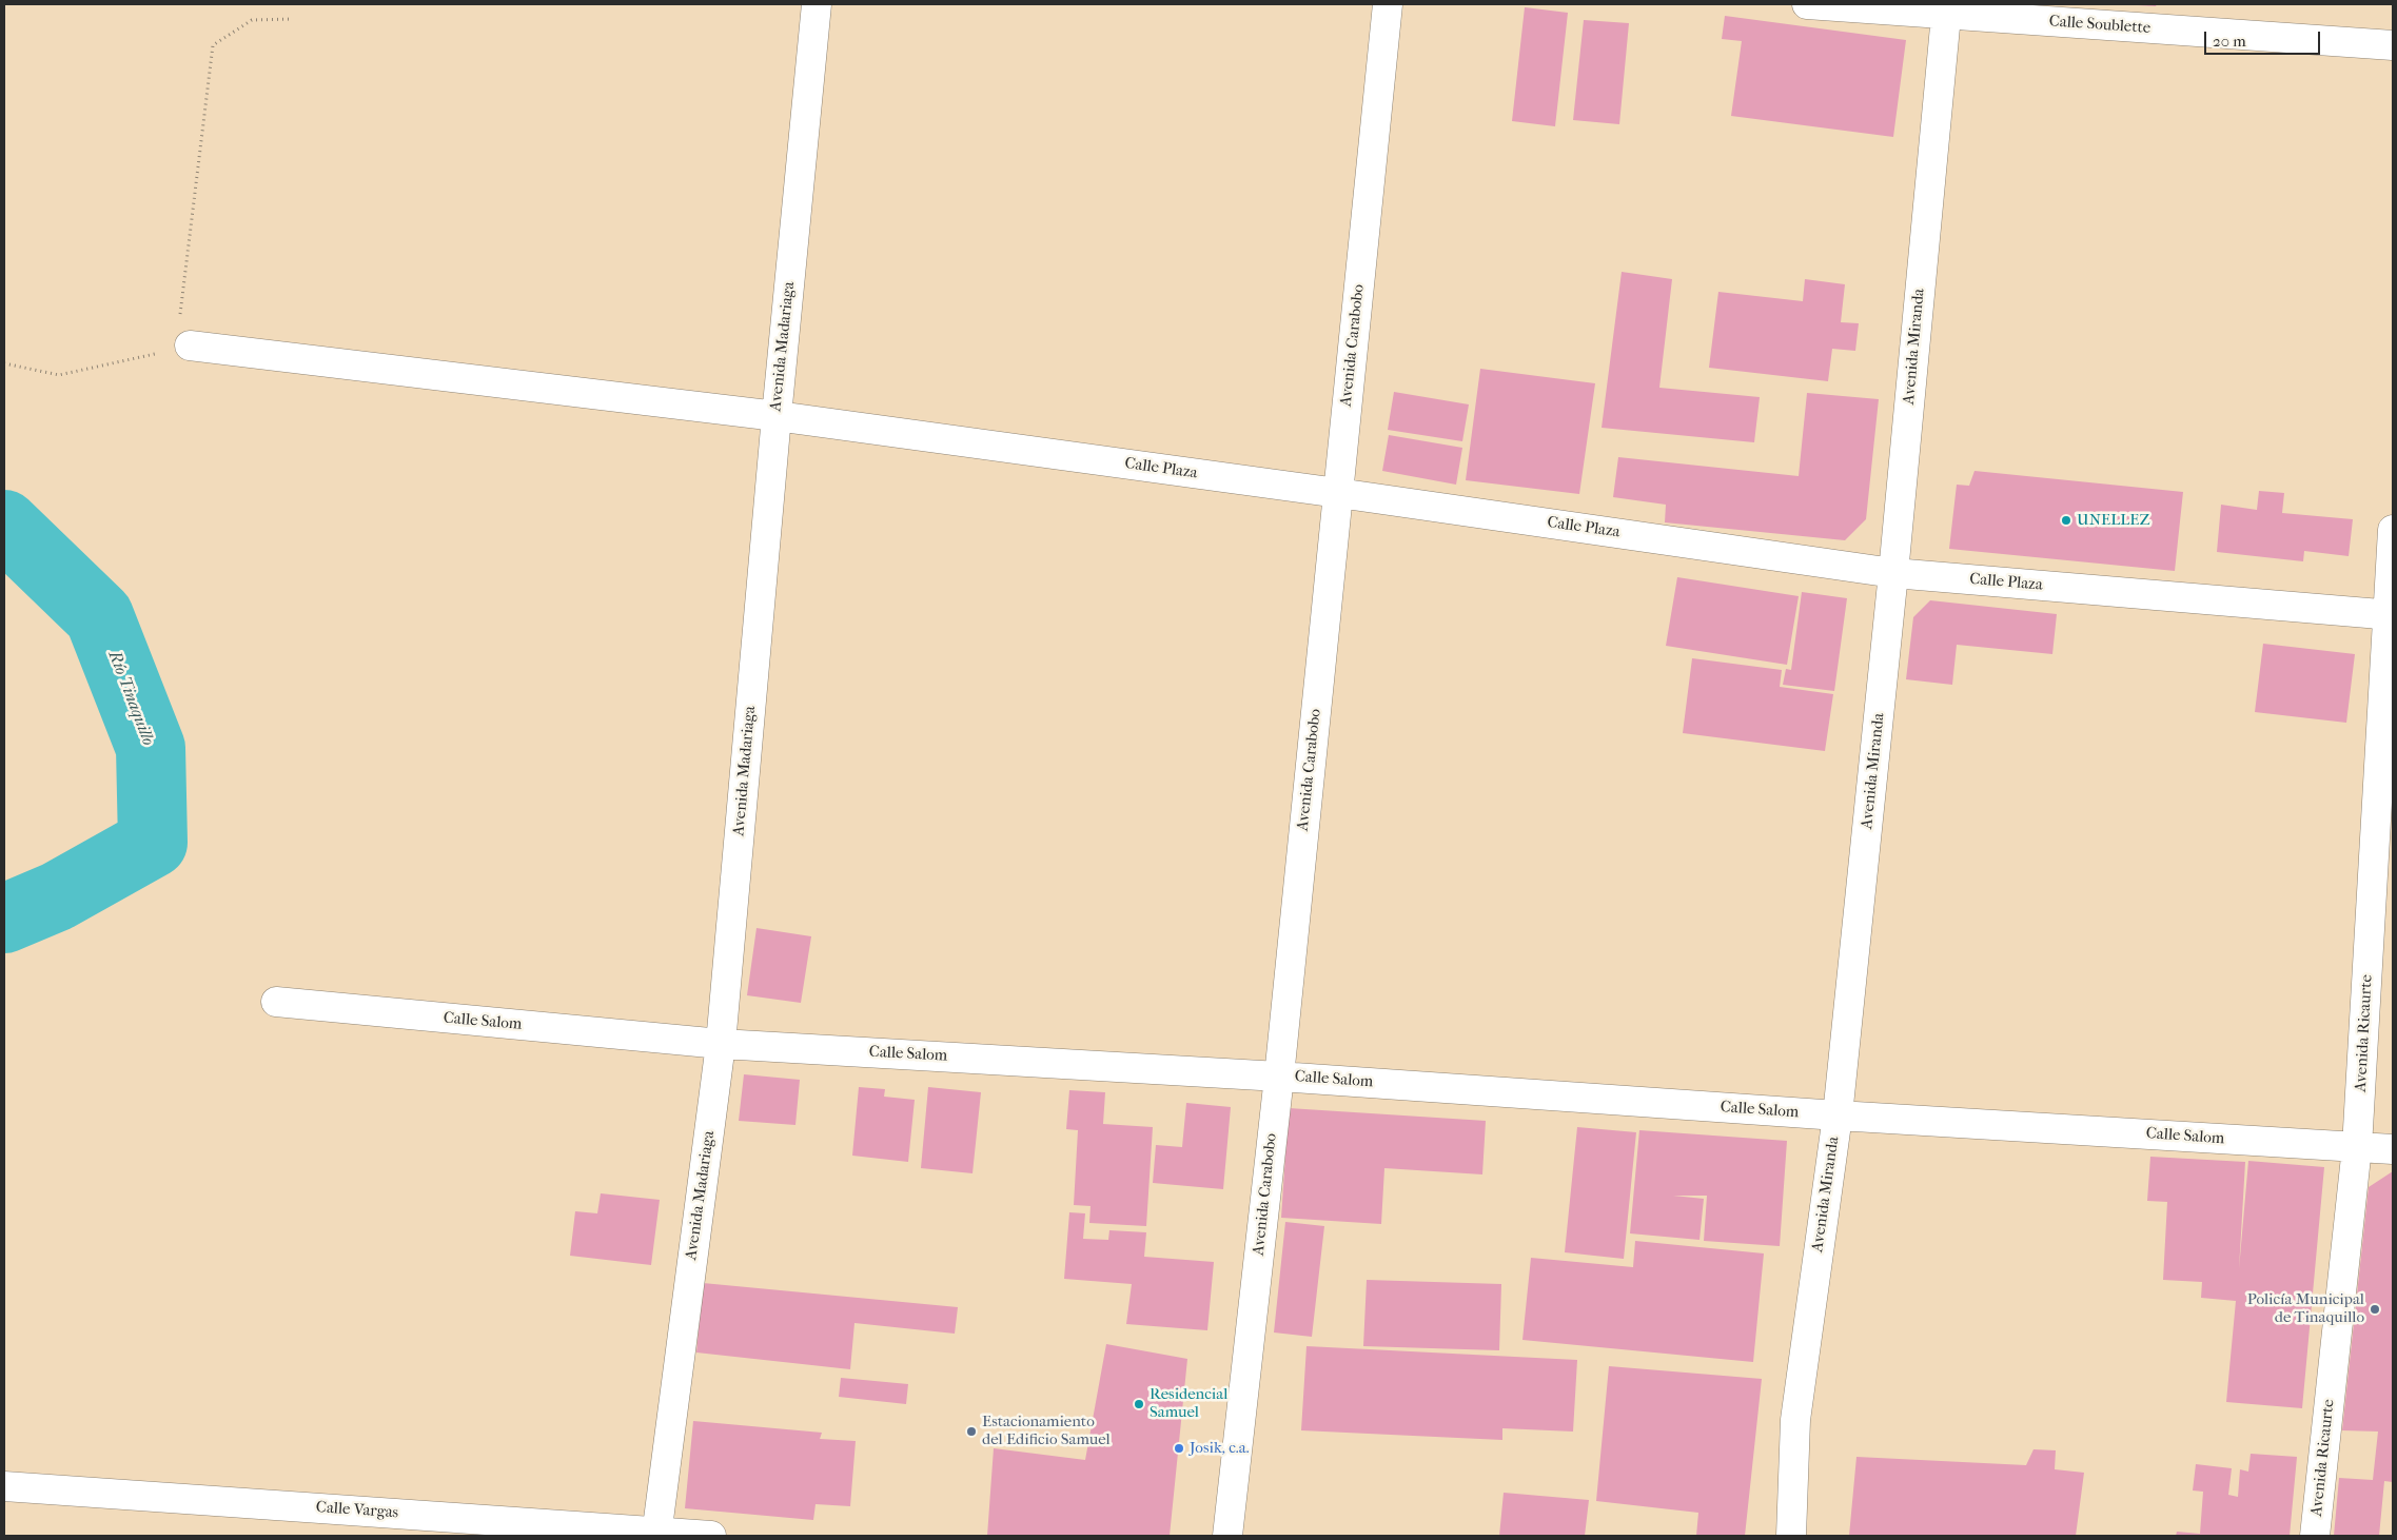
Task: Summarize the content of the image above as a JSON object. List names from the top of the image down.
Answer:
{
  "streets": {
    "street": [
      "Calle Soublette",
      "Avenida Carabobo",
      "Avenida Madariaga",
      "Avenida Miranda",
      "Calle Plaza",
      "Calle Salom",
      "Avenida Ricaurte",
      "Calle Vargas"
    ]
  },
  "crossings": [
    ["Calle Soublette", "Avenida Miranda"],
    ["Avenida Carabobo", "Calle Plaza"],
    ["Avenida Carabobo", "Calle Salom"],
    ["Avenida Madariaga", "Calle Plaza"],
    ["Avenida Madariaga", "Calle Salom"],
    ["Avenida Madariaga", "Calle Vargas"],
    ["Avenida Miranda", "Calle Plaza"],
    ["Avenida Miranda", "Calle Salom"],
    ["Calle Plaza", "Avenida Ricaurte"],
    ["Calle Salom", "Avenida Ricaurte"]
  ],
  "water": ["Río Tinaquillo"],
  "places": [
    "UNELLEZ",
    "Policía Municipal de Tinaquillo",
    "Residencial Samuel",
    "Estacionamiento del Edificio Samuel",
    "Josik, c.a."
  ],
  "scale_bar": "20 m"
}
